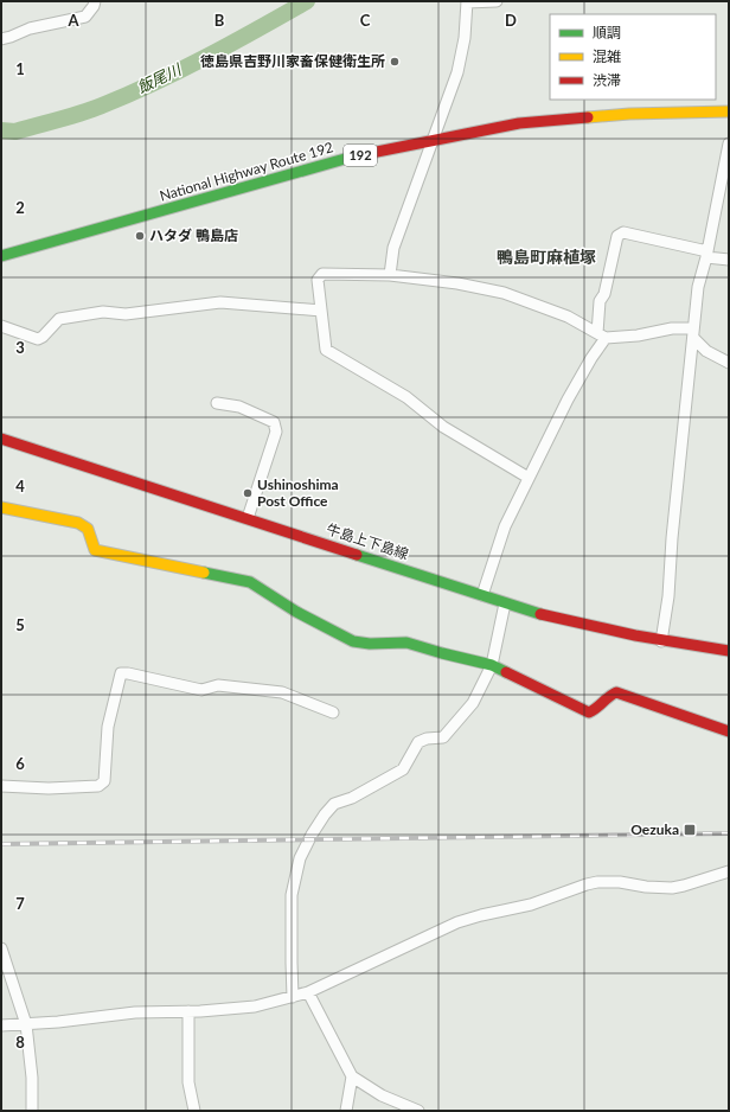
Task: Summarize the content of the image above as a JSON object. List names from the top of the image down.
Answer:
{
  "streets": {
    "main road": ["192", "National Highway Route 192", "牛島上下島線"]
  },
  "districts": ["鴨島町麻植塚"],
  "water": ["飯尾川"],
  "places": {
    "other": ["徳島県吉野川家畜保健衛生所", "ハタダ 鴨島店", "Ushinoshima Post Office"],
    "transit": ["Oezuka"]
  },
  "legend": ["順調", "混雑", "渋滞"],
  "grid": {
    "columns": [
      "A",
      "B",
      "C",
      "D"
    ],
    "rows": [
      "1",
      "2",
      "3",
      "4",
      "5",
      "6",
      "7",
      "8"
    ]
  }
}
